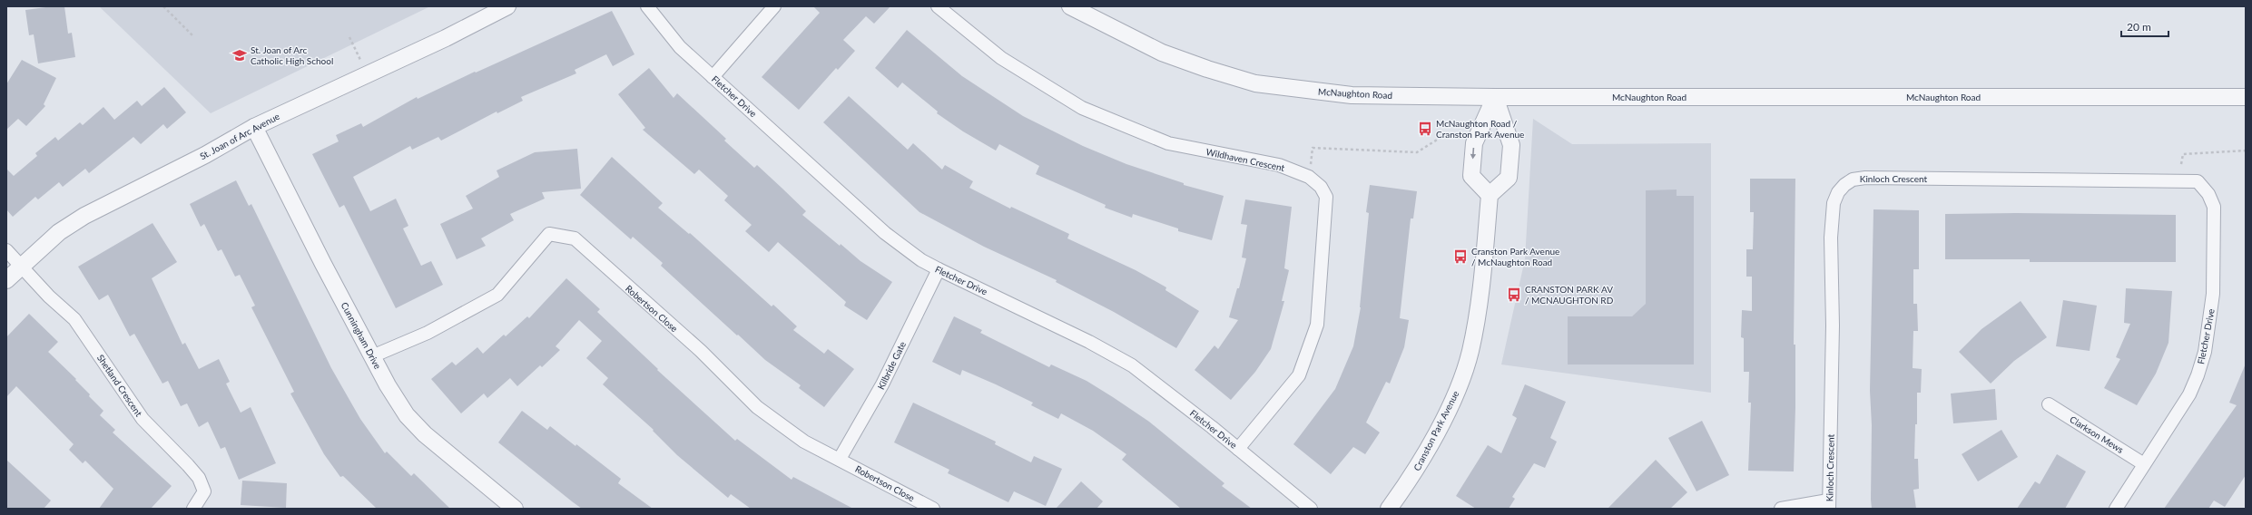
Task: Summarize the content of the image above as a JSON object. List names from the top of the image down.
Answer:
{
  "streets": {
    "street": [
      "McNaughton Road",
      "Fletcher Drive",
      "St. Joan of Arc Avenue",
      "Wildhaven Crescent",
      "Kinloch Crescent",
      "Robertson Close",
      "Cunningham Drive",
      "Kilbride Gate",
      "Shetland Crescent",
      "Cranston Park Avenue",
      "Clarkson Mews"
    ]
  },
  "crossings": [
    ["Fletcher Drive", "Wildhaven Crescent"],
    ["Fletcher Drive", "Kinloch Crescent"],
    ["Fletcher Drive", "Kilbride Gate"],
    ["Fletcher Drive", "Clarkson Mews"],
    ["St. Joan of Arc Avenue", "Cunningham Drive"],
    ["St. Joan of Arc Avenue", "Shetland Crescent"],
    ["Robertson Close", "Cunningham Drive"],
    ["Robertson Close", "Kilbride Gate"]
  ],
  "places": {
    "school or university": ["St. Joan of Arc Catholic High School"],
    "bus stop": ["McNaughton Road / Cranston Park Avenue", "Cranston Park Avenue / McNaughton Road", "CRANSTON PARK AV / MCNAUGHTON RD"]
  },
  "scale_bar": "20 m"
}
